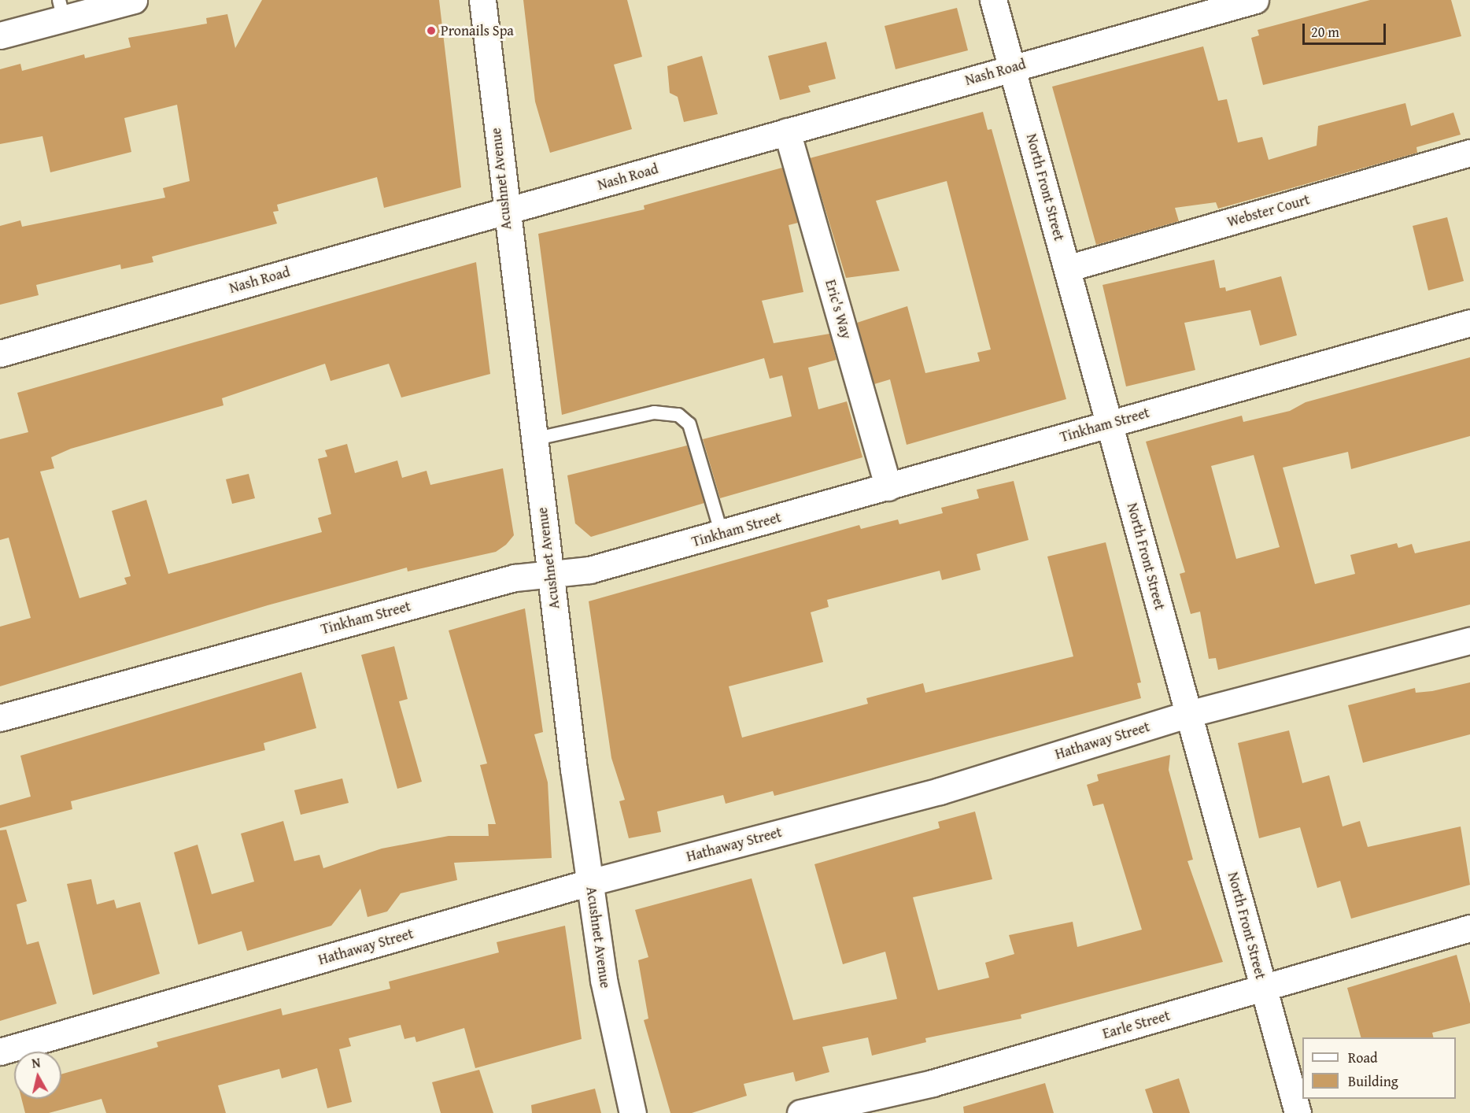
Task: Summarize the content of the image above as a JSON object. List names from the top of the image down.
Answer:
{
  "streets": {
    "street": [
      "Nash Road",
      "Acushnet Avenue",
      "North Front Street",
      "Webster Court",
      "Eric's Way",
      "Tinkham Street",
      "Hathaway Street",
      "Earle Street"
    ]
  },
  "crossings": [
    ["Nash Road", "Acushnet Avenue"],
    ["Nash Road", "North Front Street"],
    ["Nash Road", "Eric's Way"],
    ["Acushnet Avenue", "Tinkham Street"],
    ["Acushnet Avenue", "Hathaway Street"],
    ["North Front Street", "Webster Court"],
    ["North Front Street", "Tinkham Street"],
    ["North Front Street", "Hathaway Street"],
    ["North Front Street", "Earle Street"],
    ["Eric's Way", "Tinkham Street"]
  ],
  "places": ["Pronails Spa"],
  "legend": ["Road", "Building"],
  "scale_bar": "20 m",
  "north": "top"
}
